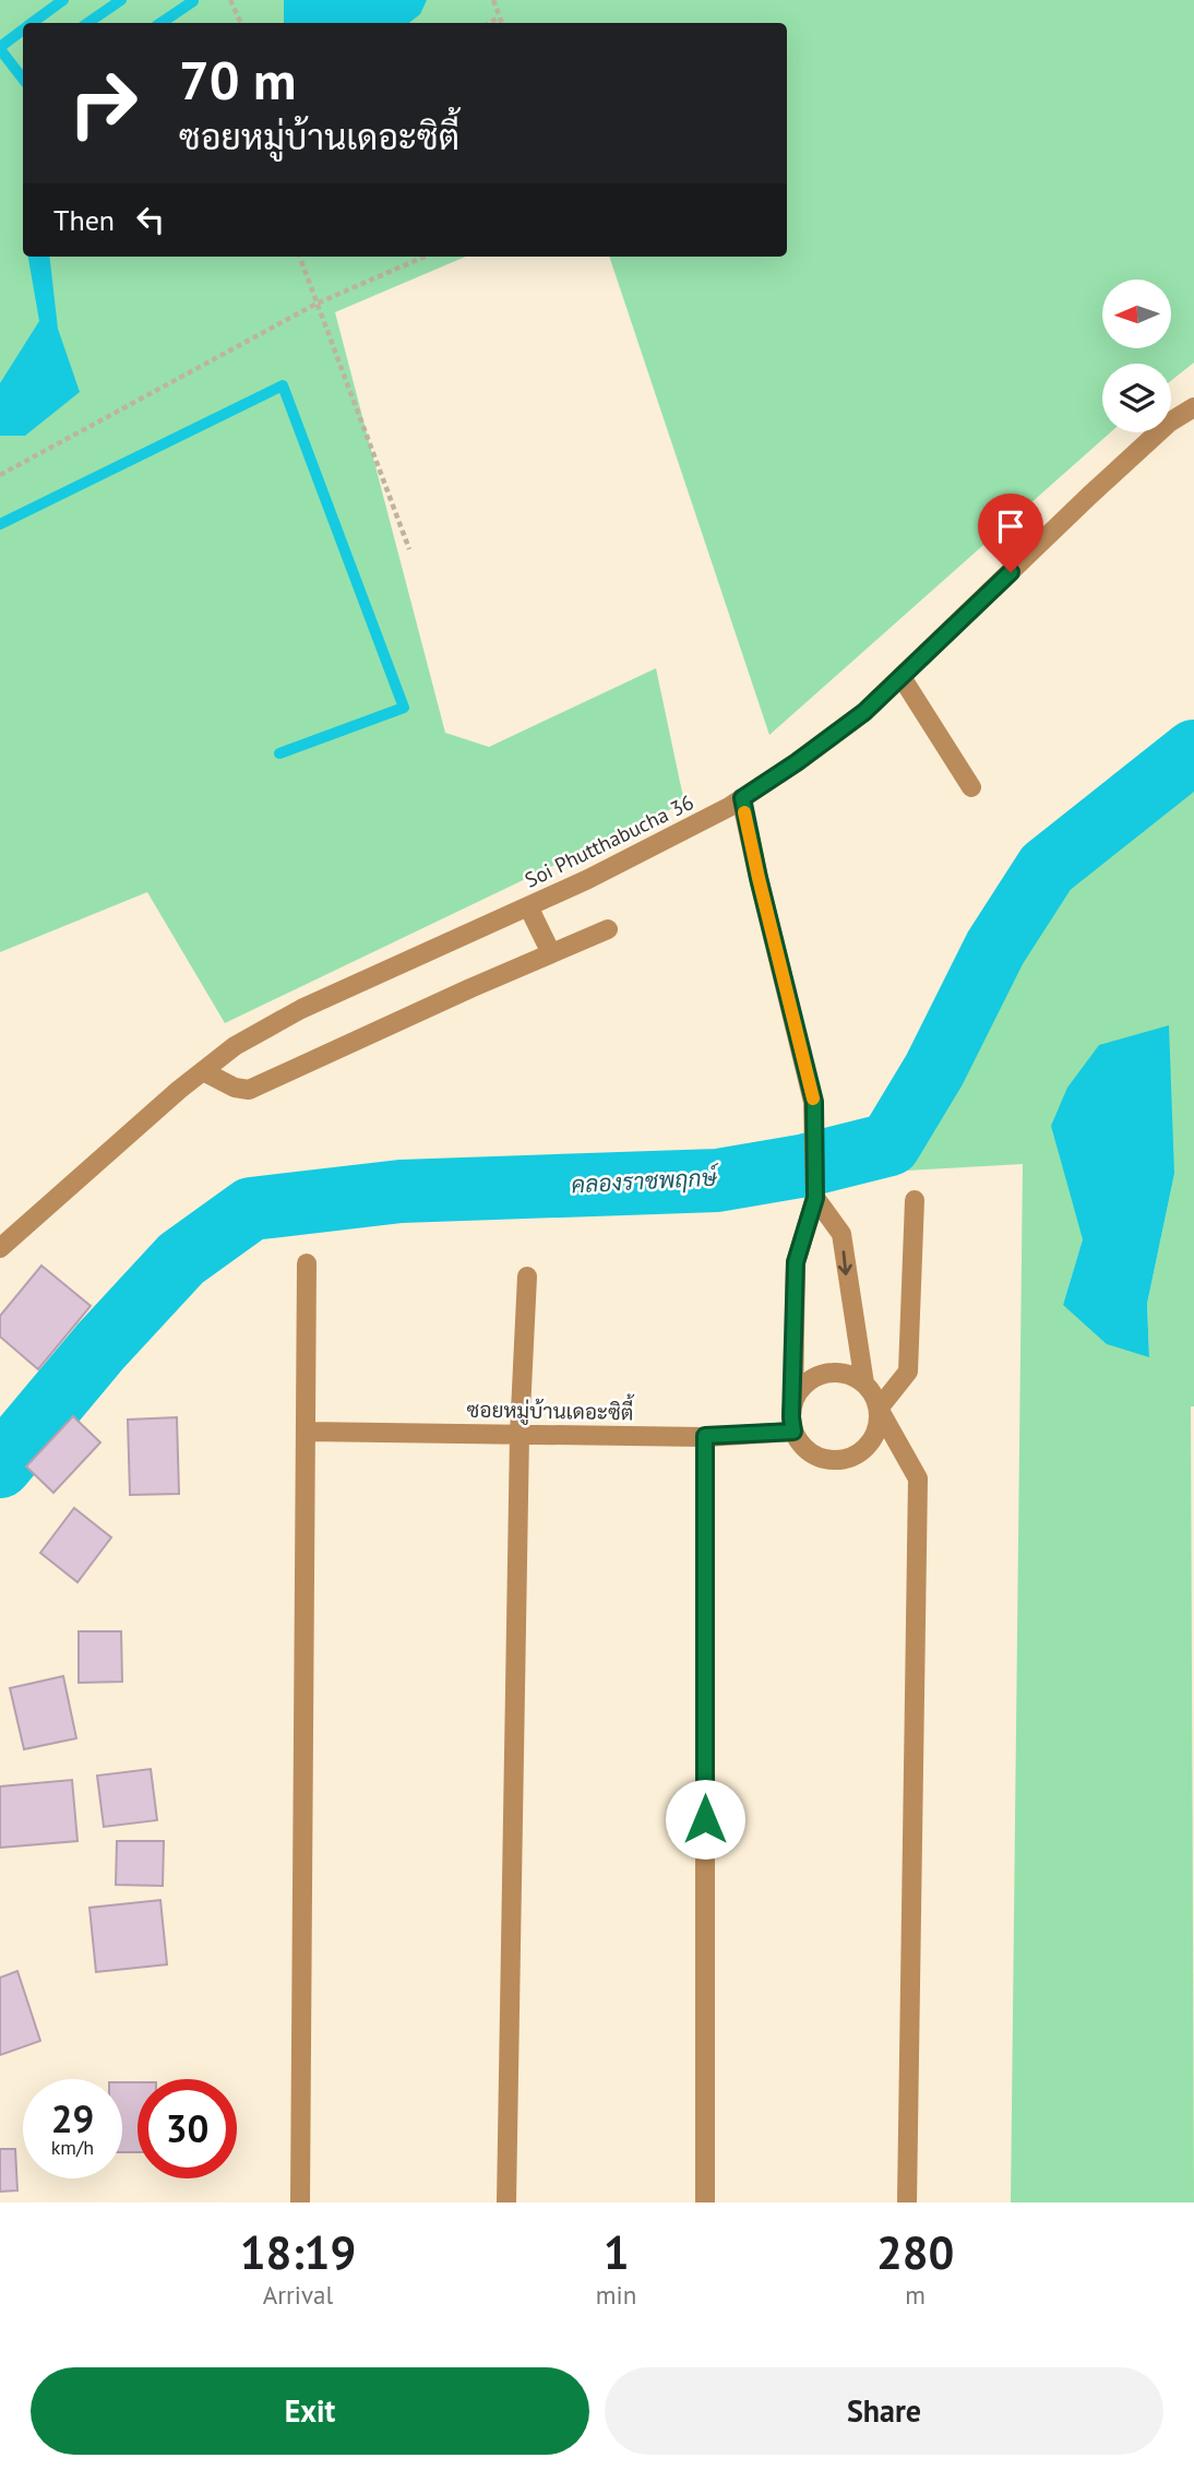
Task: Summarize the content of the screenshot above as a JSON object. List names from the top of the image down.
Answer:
{
  "streets": {
    "street": ["Soi Phutthabucha 36", "ซอยหมู่บ้านเดอะซิตี้"]
  },
  "water": ["คลองราชพฤกษ์"],
  "north": "left",
  "page": {
    "turn": ["70 m", "ซอยหมู่บ้านเดอะซิตี้"],
    "then": "Then",
    "speed": "29 km/h",
    "limit": "30",
    "eta": [
      "18:19",
      "Arrival",
      "1",
      "min",
      "280",
      "m"
    ],
    "buttons": ["Exit", "Share"]
  }
}
